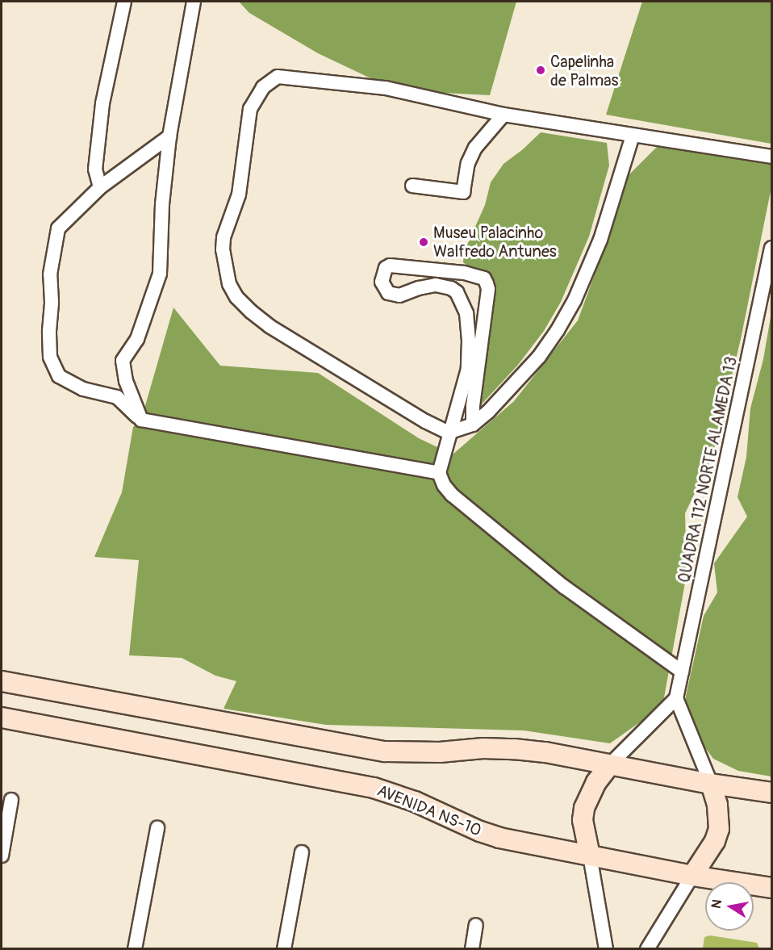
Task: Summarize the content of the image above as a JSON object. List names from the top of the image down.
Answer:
{
  "streets": {
    "street": ["QUADRA 112 NORTE ALAMEDA 13", "AVENIDA NS-10"]
  },
  "places": ["Capelinha de Palmas", "Museu Palacinho Walfredo Antunes"],
  "north": "left"
}
